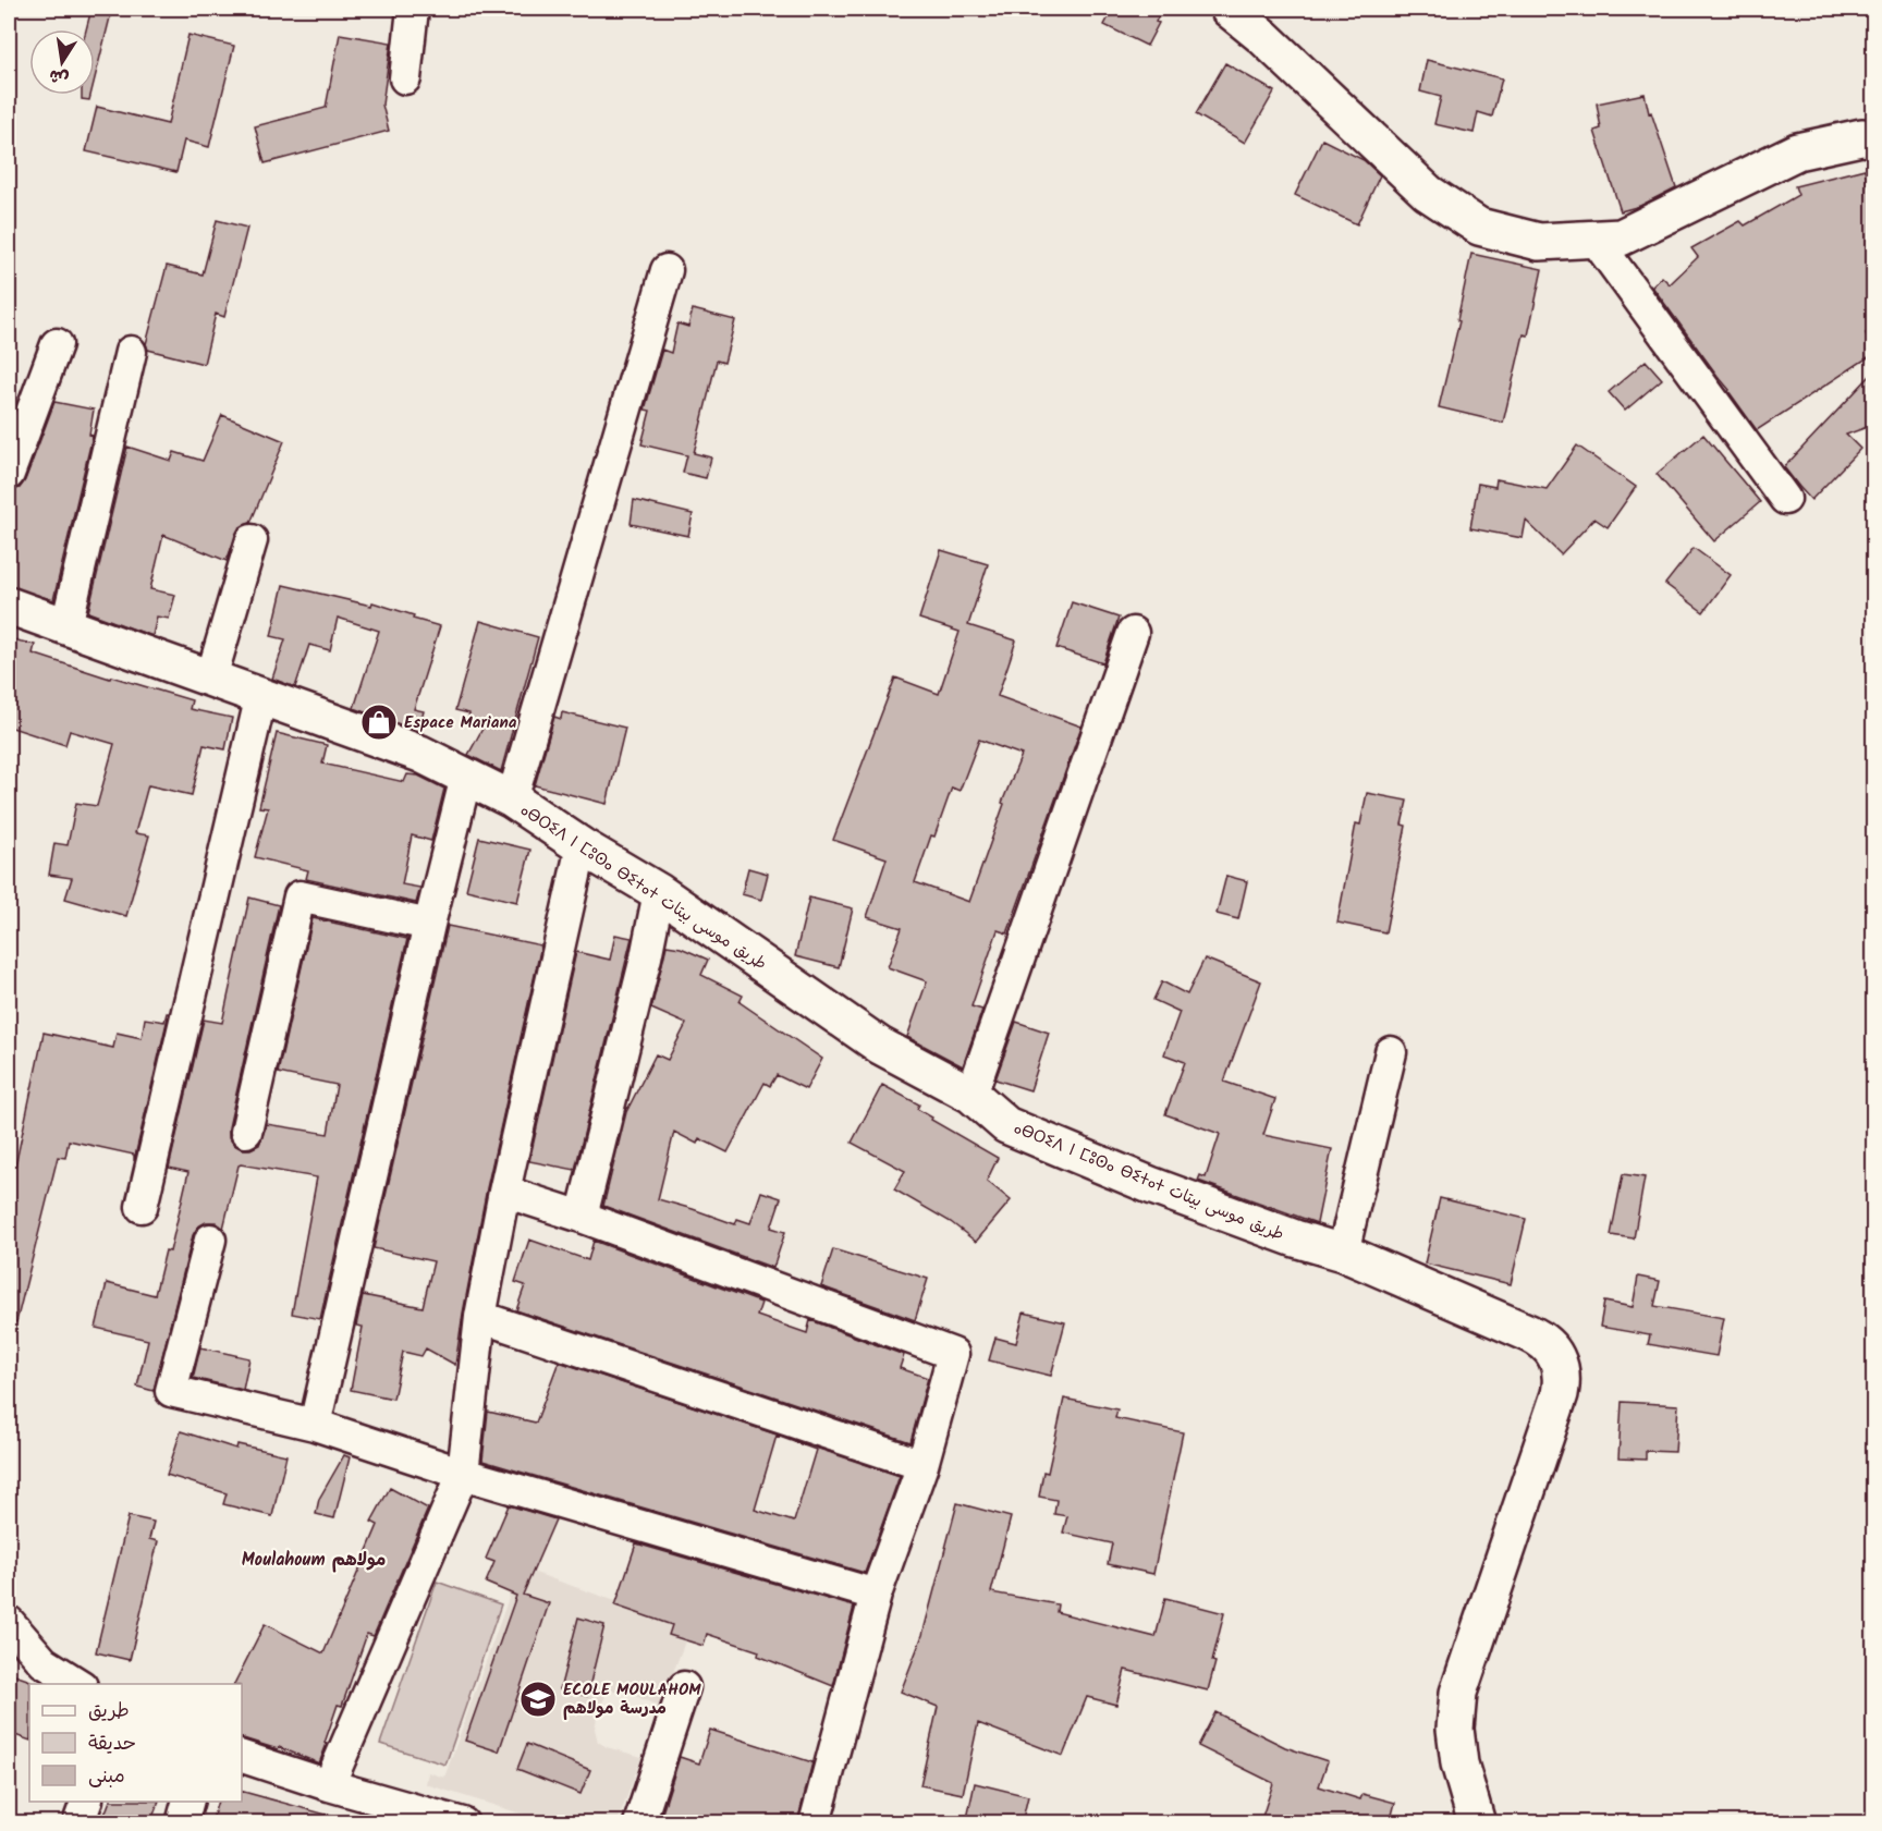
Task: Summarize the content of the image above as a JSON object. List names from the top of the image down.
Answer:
{
  "streets": {
    "street": ["ⴰⴱⵔⵉⴷ ⵏ ⵎⵓⵙⴰ ⴱⵉⵜⴰⵜ طريق موسى بيتات"]
  },
  "districts": ["Moulahoum مولاهم"],
  "places": {
    "shop": ["Espace Mariana"],
    "school or university": ["ECOLE MOULAHOM مدرسة مولاهم"]
  },
  "legend": ["طريق", "حديقة", "مبنى"],
  "north": "bottom"
}
